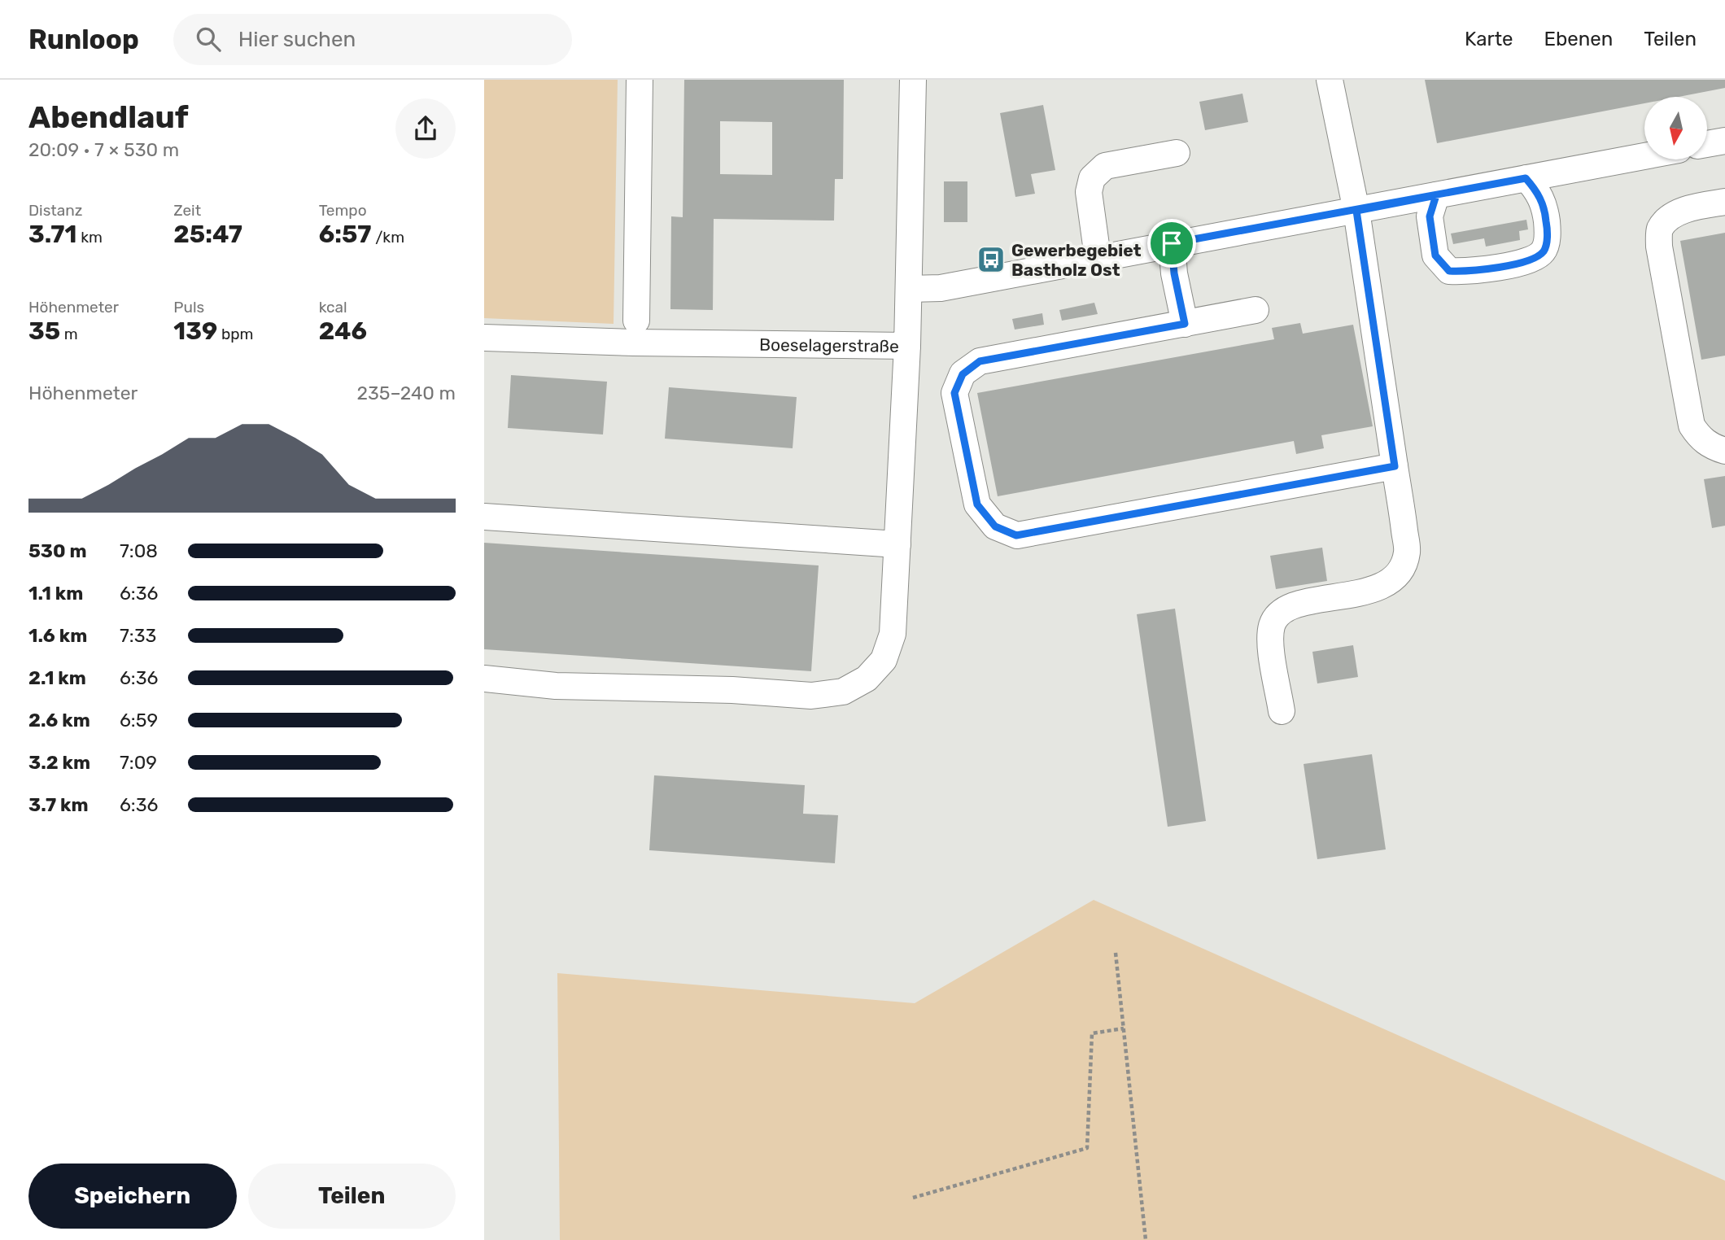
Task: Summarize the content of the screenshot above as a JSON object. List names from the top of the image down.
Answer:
{
  "streets": {
    "street": ["Boeselagerstraße"]
  },
  "places": {
    "bus stop": ["Gewerbegebiet Bastholz Ost"]
  },
  "north": "bottom",
  "page": {
    "header": "Runloop",
    "search": "Hier suchen",
    "nav": ["Karte", "Ebenen", "Teilen"],
    "heading": ["Abendlauf", "20:09 · 7 × 530 m"],
    "stats": [
      ["Distanz", "3.71 km"],
      ["Zeit", "25:47"],
      ["Tempo", "6:57 /km"],
      ["Höhenmeter", "35 m"],
      ["Puls", "139 bpm"],
      ["kcal", "246"]
    ],
    "chart": ["Höhenmeter", "235–240 m"],
    "list": [
      {
        "name": "530 m",
        "note": "7:08"
      },
      {
        "name": "1.1 km",
        "note": "6:36"
      },
      {
        "name": "1.6 km",
        "note": "7:33"
      },
      {
        "name": "2.1 km",
        "note": "6:36"
      },
      {
        "name": "2.6 km",
        "note": "6:59"
      },
      {
        "name": "3.2 km",
        "note": "7:09"
      },
      {
        "name": "3.7 km",
        "note": "6:36"
      }
    ],
    "buttons": ["Speichern", "Teilen"]
  }
}
